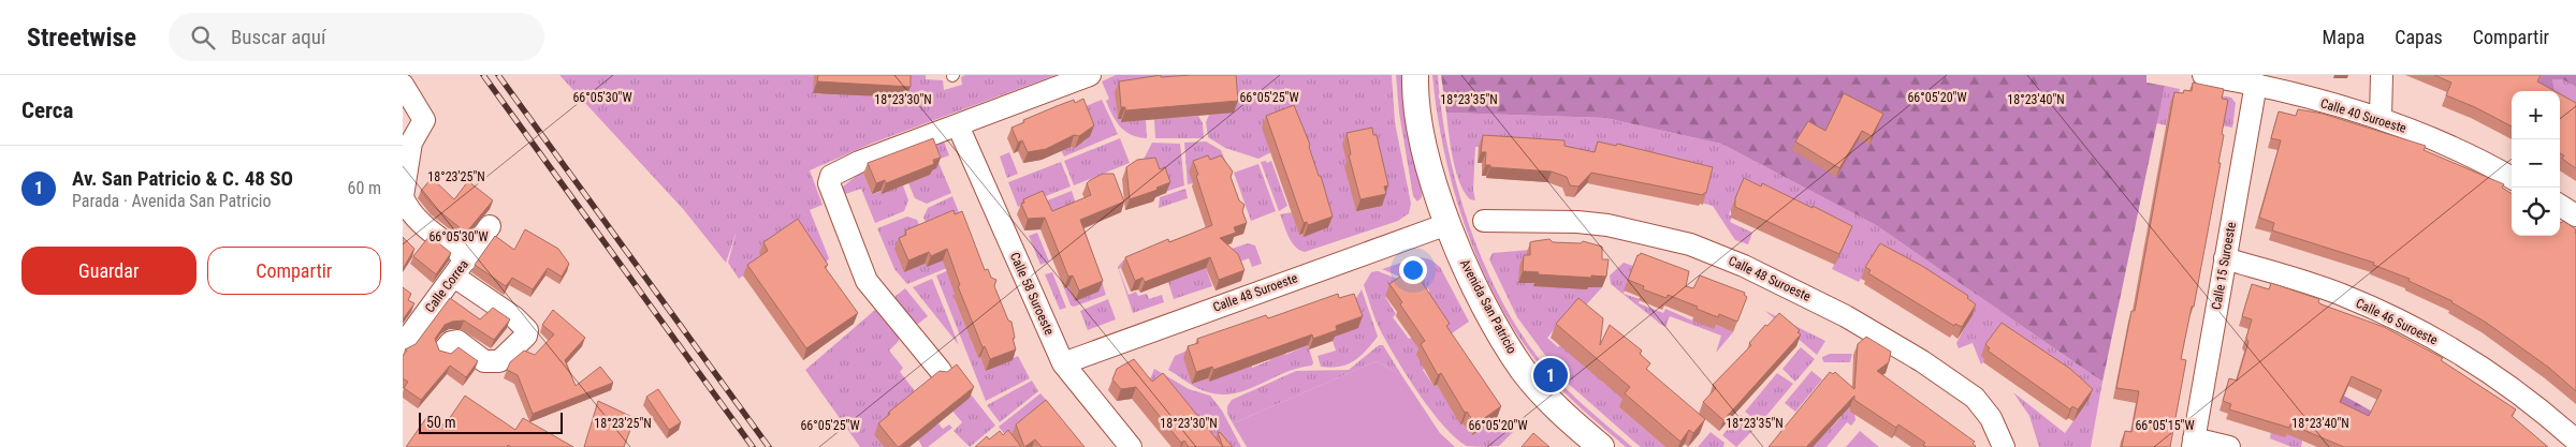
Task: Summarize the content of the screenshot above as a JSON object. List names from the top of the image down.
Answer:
{
  "streets": {
    "street": [
      "Calle 40 Suroeste",
      "Calle 15 Suroeste",
      "Calle 48 Suroeste",
      "Calle Correa",
      "Calle 58 Suroeste",
      "Avenida San Patricio",
      "Calle 46 Suroeste"
    ]
  },
  "crossings": [
    ["Calle 40 Suroeste", "Calle 15 Suroeste"],
    ["Calle 15 Suroeste", "Calle 46 Suroeste"],
    ["Calle 48 Suroeste", "Calle 58 Suroeste"],
    ["Calle 48 Suroeste", "Avenida San Patricio"]
  ],
  "scale_bar": "50 m",
  "page": {
    "header": "Streetwise",
    "search": "Buscar aquí",
    "nav": ["Mapa", "Capas", "Compartir"],
    "heading": "Cerca",
    "map_buttons": ["+", "−"],
    "list": [
      {
        "mark": "1",
        "name": "Av. San Patricio & C. 48 SO",
        "note": "Parada · Avenida San Patricio",
        "value": "60 m"
      }
    ],
    "buttons": ["Guardar", "Compartir"],
    "pins": "1",
    "scale": "50 m"
  },
  "coordinates": [
    "66°05'20\"W",
    "66°05'30\"W",
    "66°05'25\"W",
    "18°23'30\"N",
    "18°23'35\"N",
    "18°23'40\"N",
    "18°23'25\"N",
    "66°05'15\"W"
  ]
}
